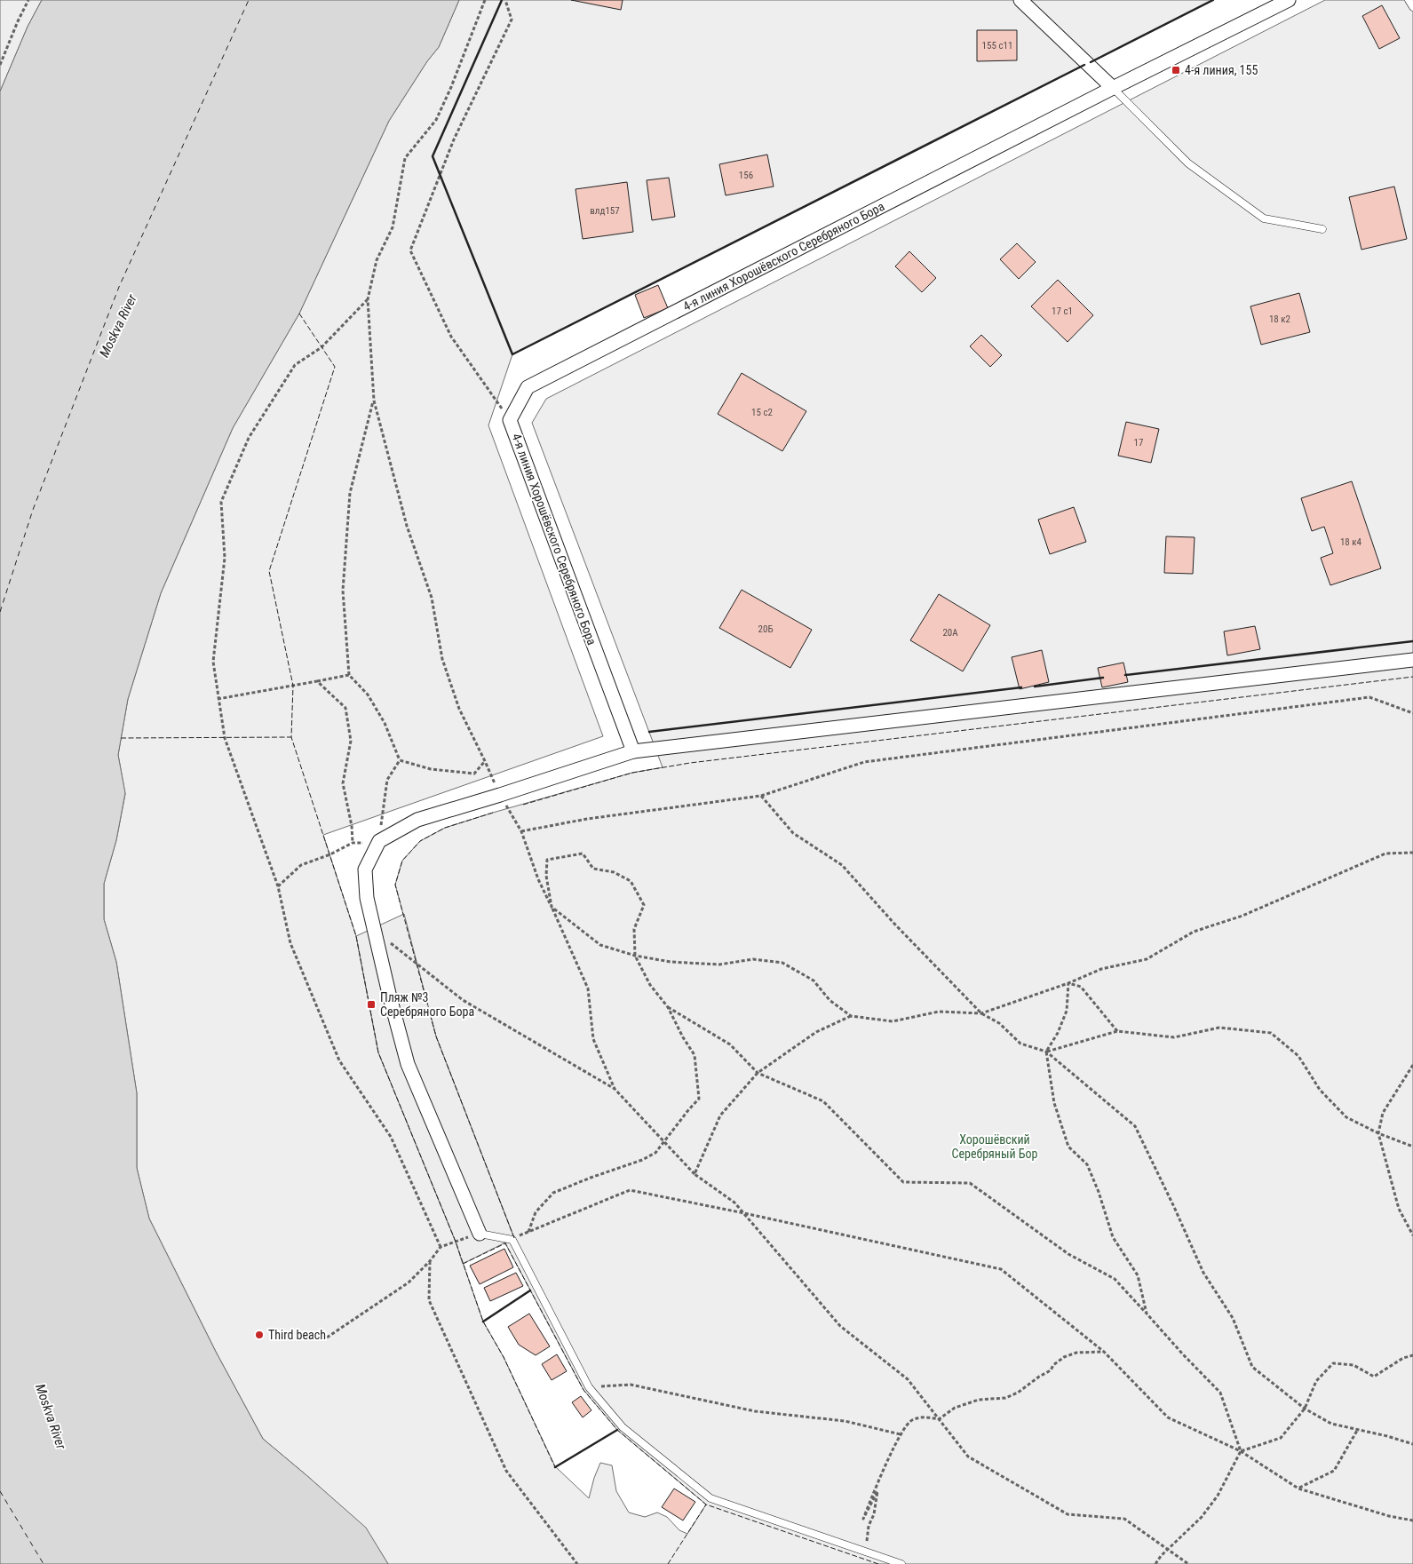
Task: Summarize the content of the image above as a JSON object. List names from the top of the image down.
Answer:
{
  "streets": {
    "street": ["4-я линия Хорошёвского Серебряного Бора"]
  },
  "water": ["Moskva River"],
  "parks": ["Хорошёвский Серебряный Бор"],
  "places": {
    "transit": ["4-я линия, 155", "Пляж №3 Cеребряного Бора"],
    "other": ["Third beach"]
  },
  "house_numbers": [
    "155 с11",
    "156",
    "влд157",
    "17 с1",
    "18 к2",
    "15 с2",
    "17",
    "18 к4",
    "20Б",
    "20А"
  ]
}
